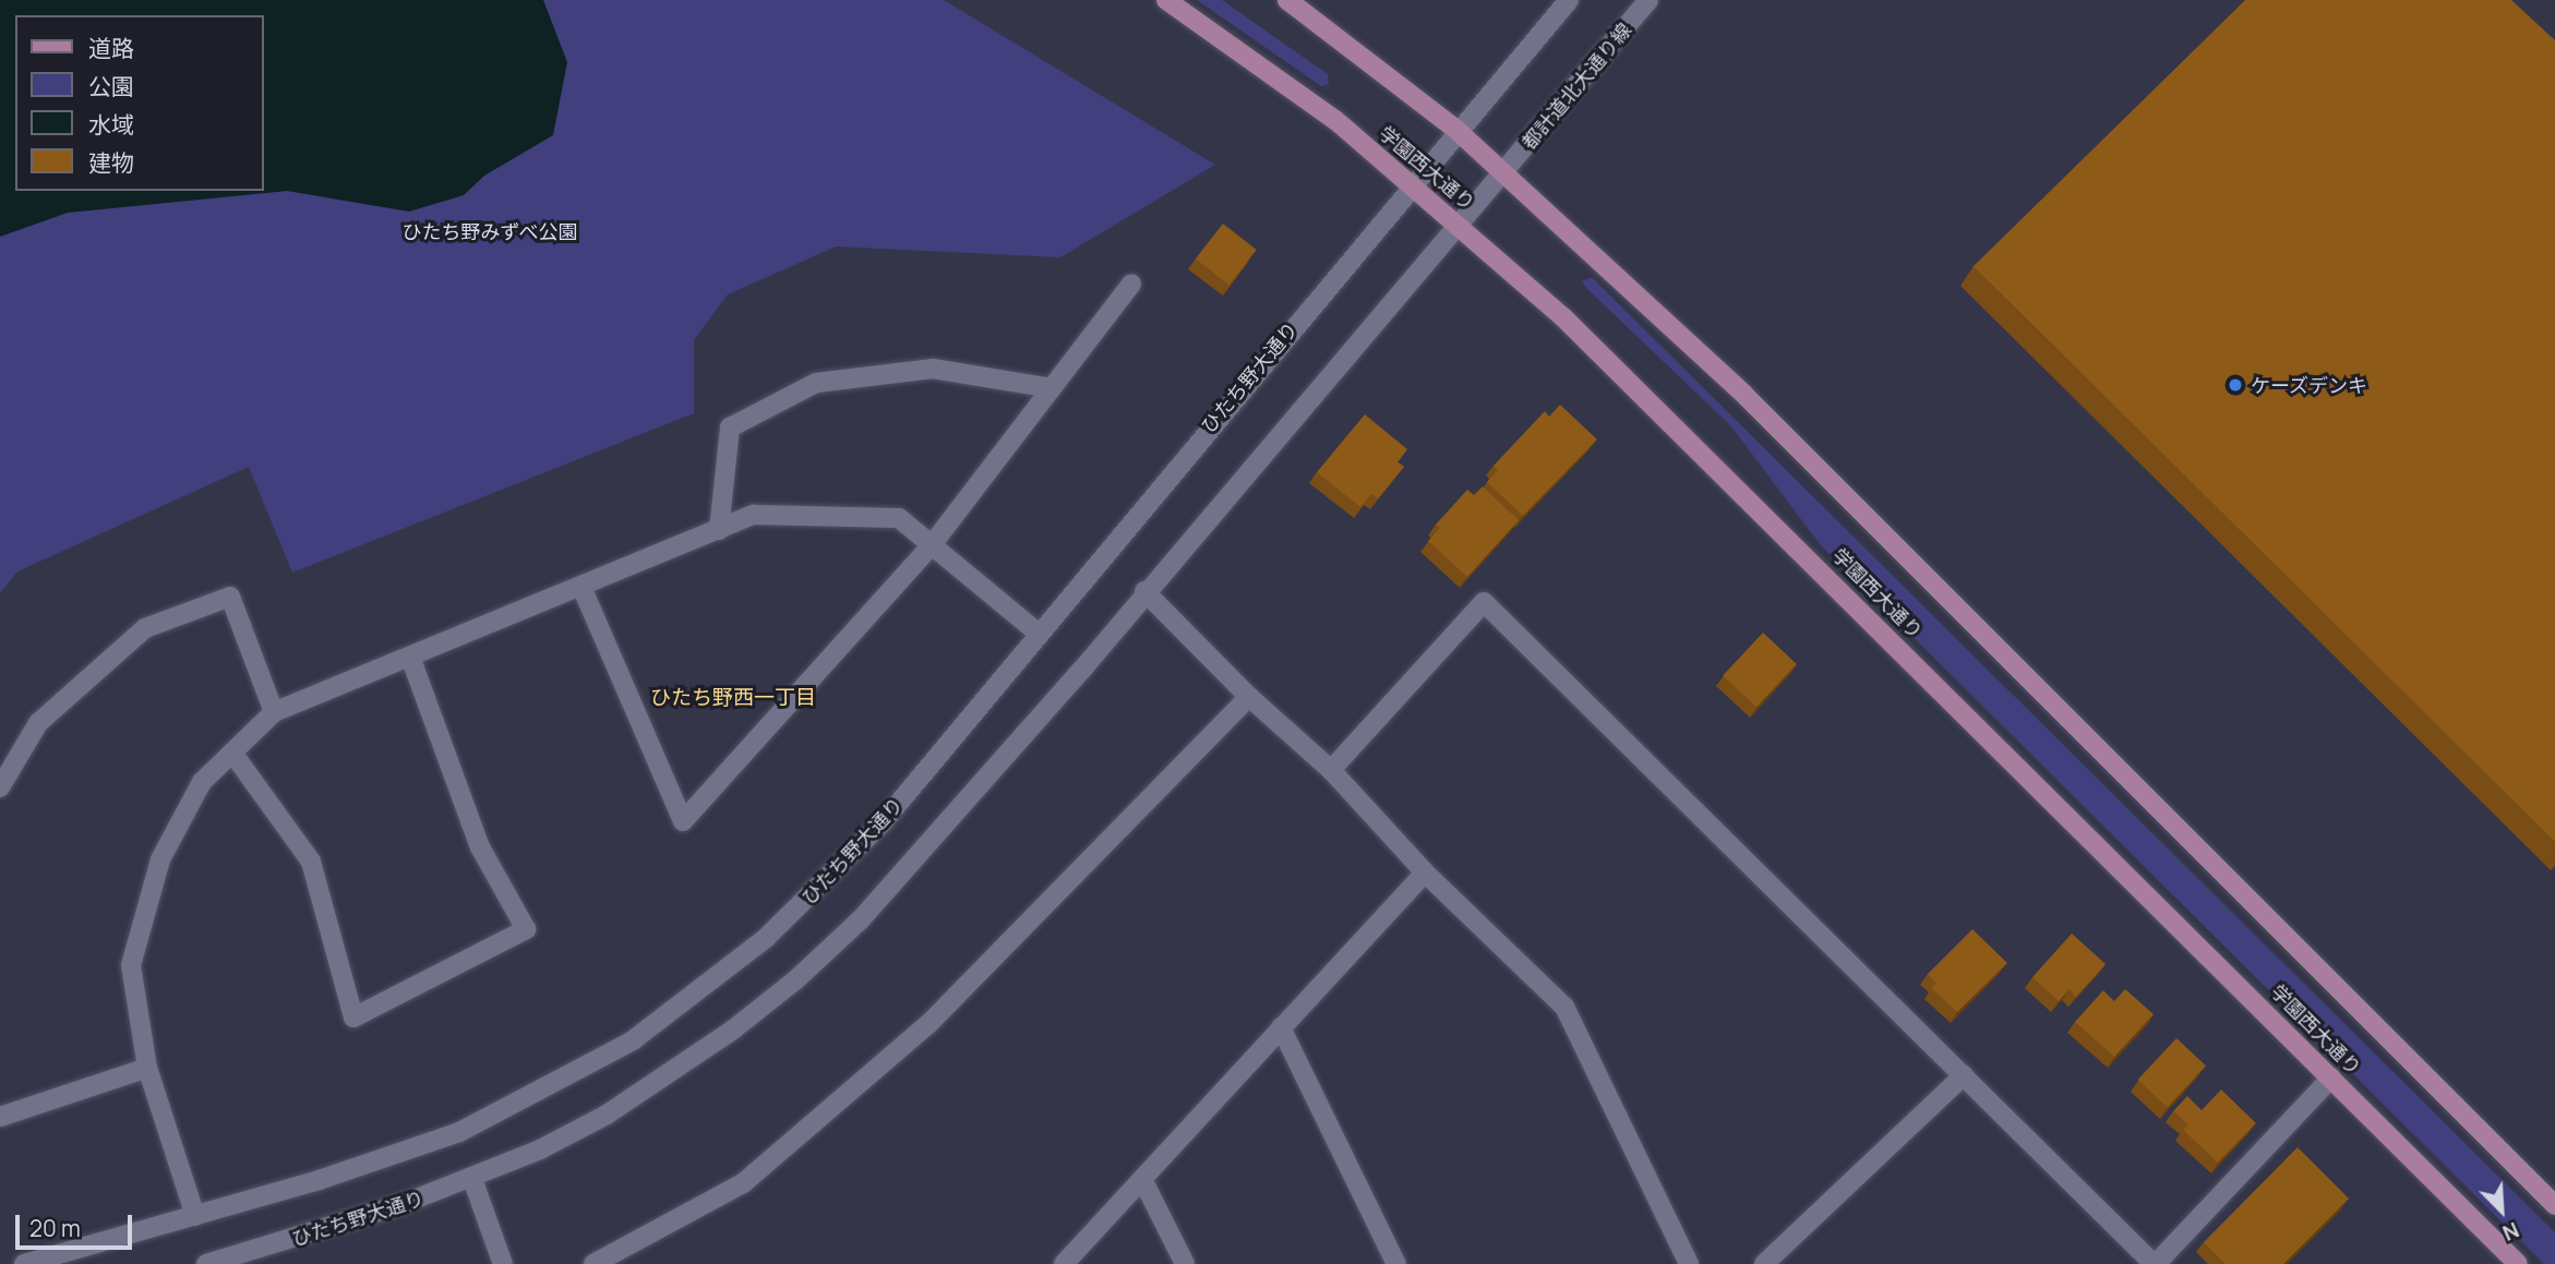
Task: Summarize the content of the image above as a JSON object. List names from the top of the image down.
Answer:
{
  "streets": {
    "main road": ["学園西大通り"],
    "street": ["都計道北大通り線", "ひたち野大通り"]
  },
  "crossings": [
    ["都計道北大通り線", "ひたち野大通り"],
    ["学園西大通り", "ひたち野大通り"]
  ],
  "districts": ["ひたち野西一丁目"],
  "parks": ["ひたち野みずべ公園"],
  "places": ["ケーズデンキ"],
  "legend": [
    "道路",
    "公園",
    "水域",
    "建物"
  ],
  "scale_bar": "20 m",
  "north": "bottom right"
}
